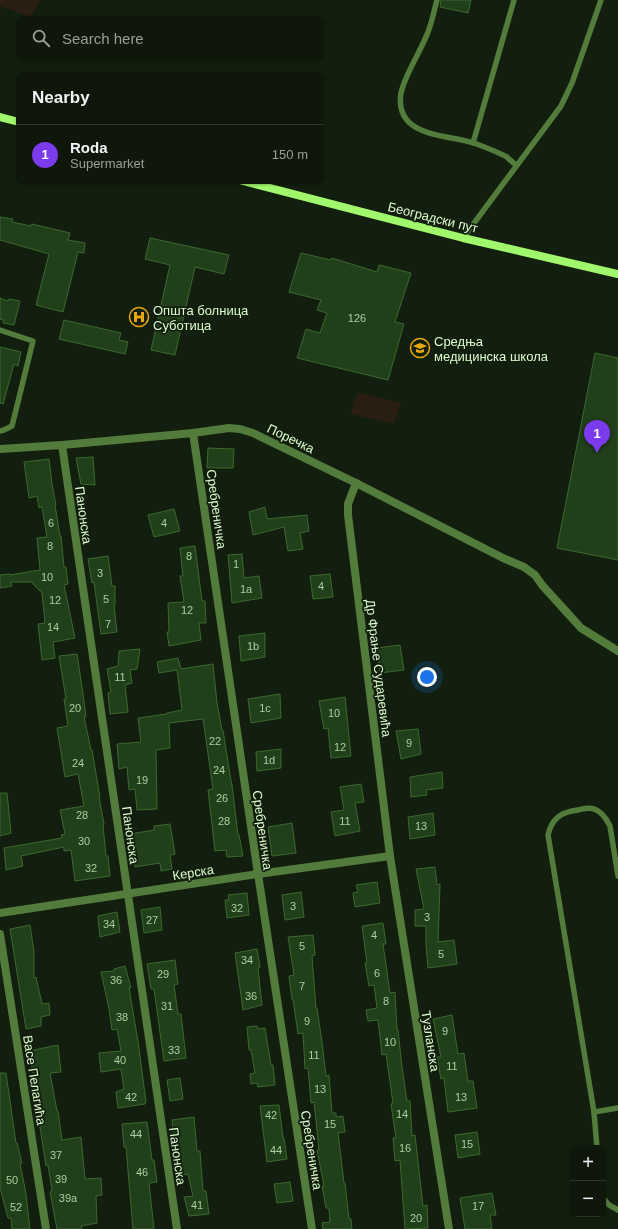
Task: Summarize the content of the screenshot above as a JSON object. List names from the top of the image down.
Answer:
{
  "streets": {
    "main road": ["Београдски пут"],
    "street": [
      "Поречка",
      "Сребреничка",
      "Панонска",
      "Др Фрање Сударевића",
      "Керска",
      "Тузланска",
      "Васе Пелагића"
    ]
  },
  "crossings": [
    ["Поречка", "Сребреничка"],
    ["Поречка", "Панонска"],
    ["Поречка", "Др Фрање Сударевића"],
    ["Сребреничка", "Керска"],
    ["Панонска", "Керска"],
    ["Др Фрање Сударевића", "Керска"],
    ["Др Фрање Сударевића", "Тузланска"],
    ["Керска", "Тузланска"]
  ],
  "places": {
    "hospital": ["Општа болница Суботица"],
    "school or university": ["Средња медицинска школа"]
  },
  "house_numbers": [
    "126",
    "6",
    "4",
    "8",
    "8",
    "1",
    "3",
    "10",
    "4",
    "1a",
    "5",
    "12",
    "12",
    "7",
    "14",
    "1b",
    "11",
    "20",
    "1c",
    "10",
    "22",
    "9",
    "12",
    "1d",
    "24",
    "24",
    "19",
    "26",
    "28",
    "28",
    "11",
    "13",
    "30",
    "32",
    "3",
    "32",
    "3",
    "27",
    "34",
    "4",
    "5",
    "5",
    "34",
    "6",
    "29",
    "36",
    "7",
    "36",
    "8",
    "31",
    "38",
    "9",
    "9",
    "10",
    "33",
    "11",
    "40",
    "11",
    "13",
    "42",
    "13",
    "14",
    "42",
    "15",
    "44",
    "15",
    "16",
    "44",
    "37",
    "46",
    "39",
    "50",
    "39a",
    "41",
    "17",
    "52",
    "20"
  ],
  "page": {
    "search": "Search here",
    "heading": "Nearby",
    "list": [
      {
        "mark": "1",
        "name": "Roda",
        "note": "Supermarket",
        "value": "150 m"
      }
    ],
    "pins": "1",
    "map_buttons": ["+", "−"]
  }
}
